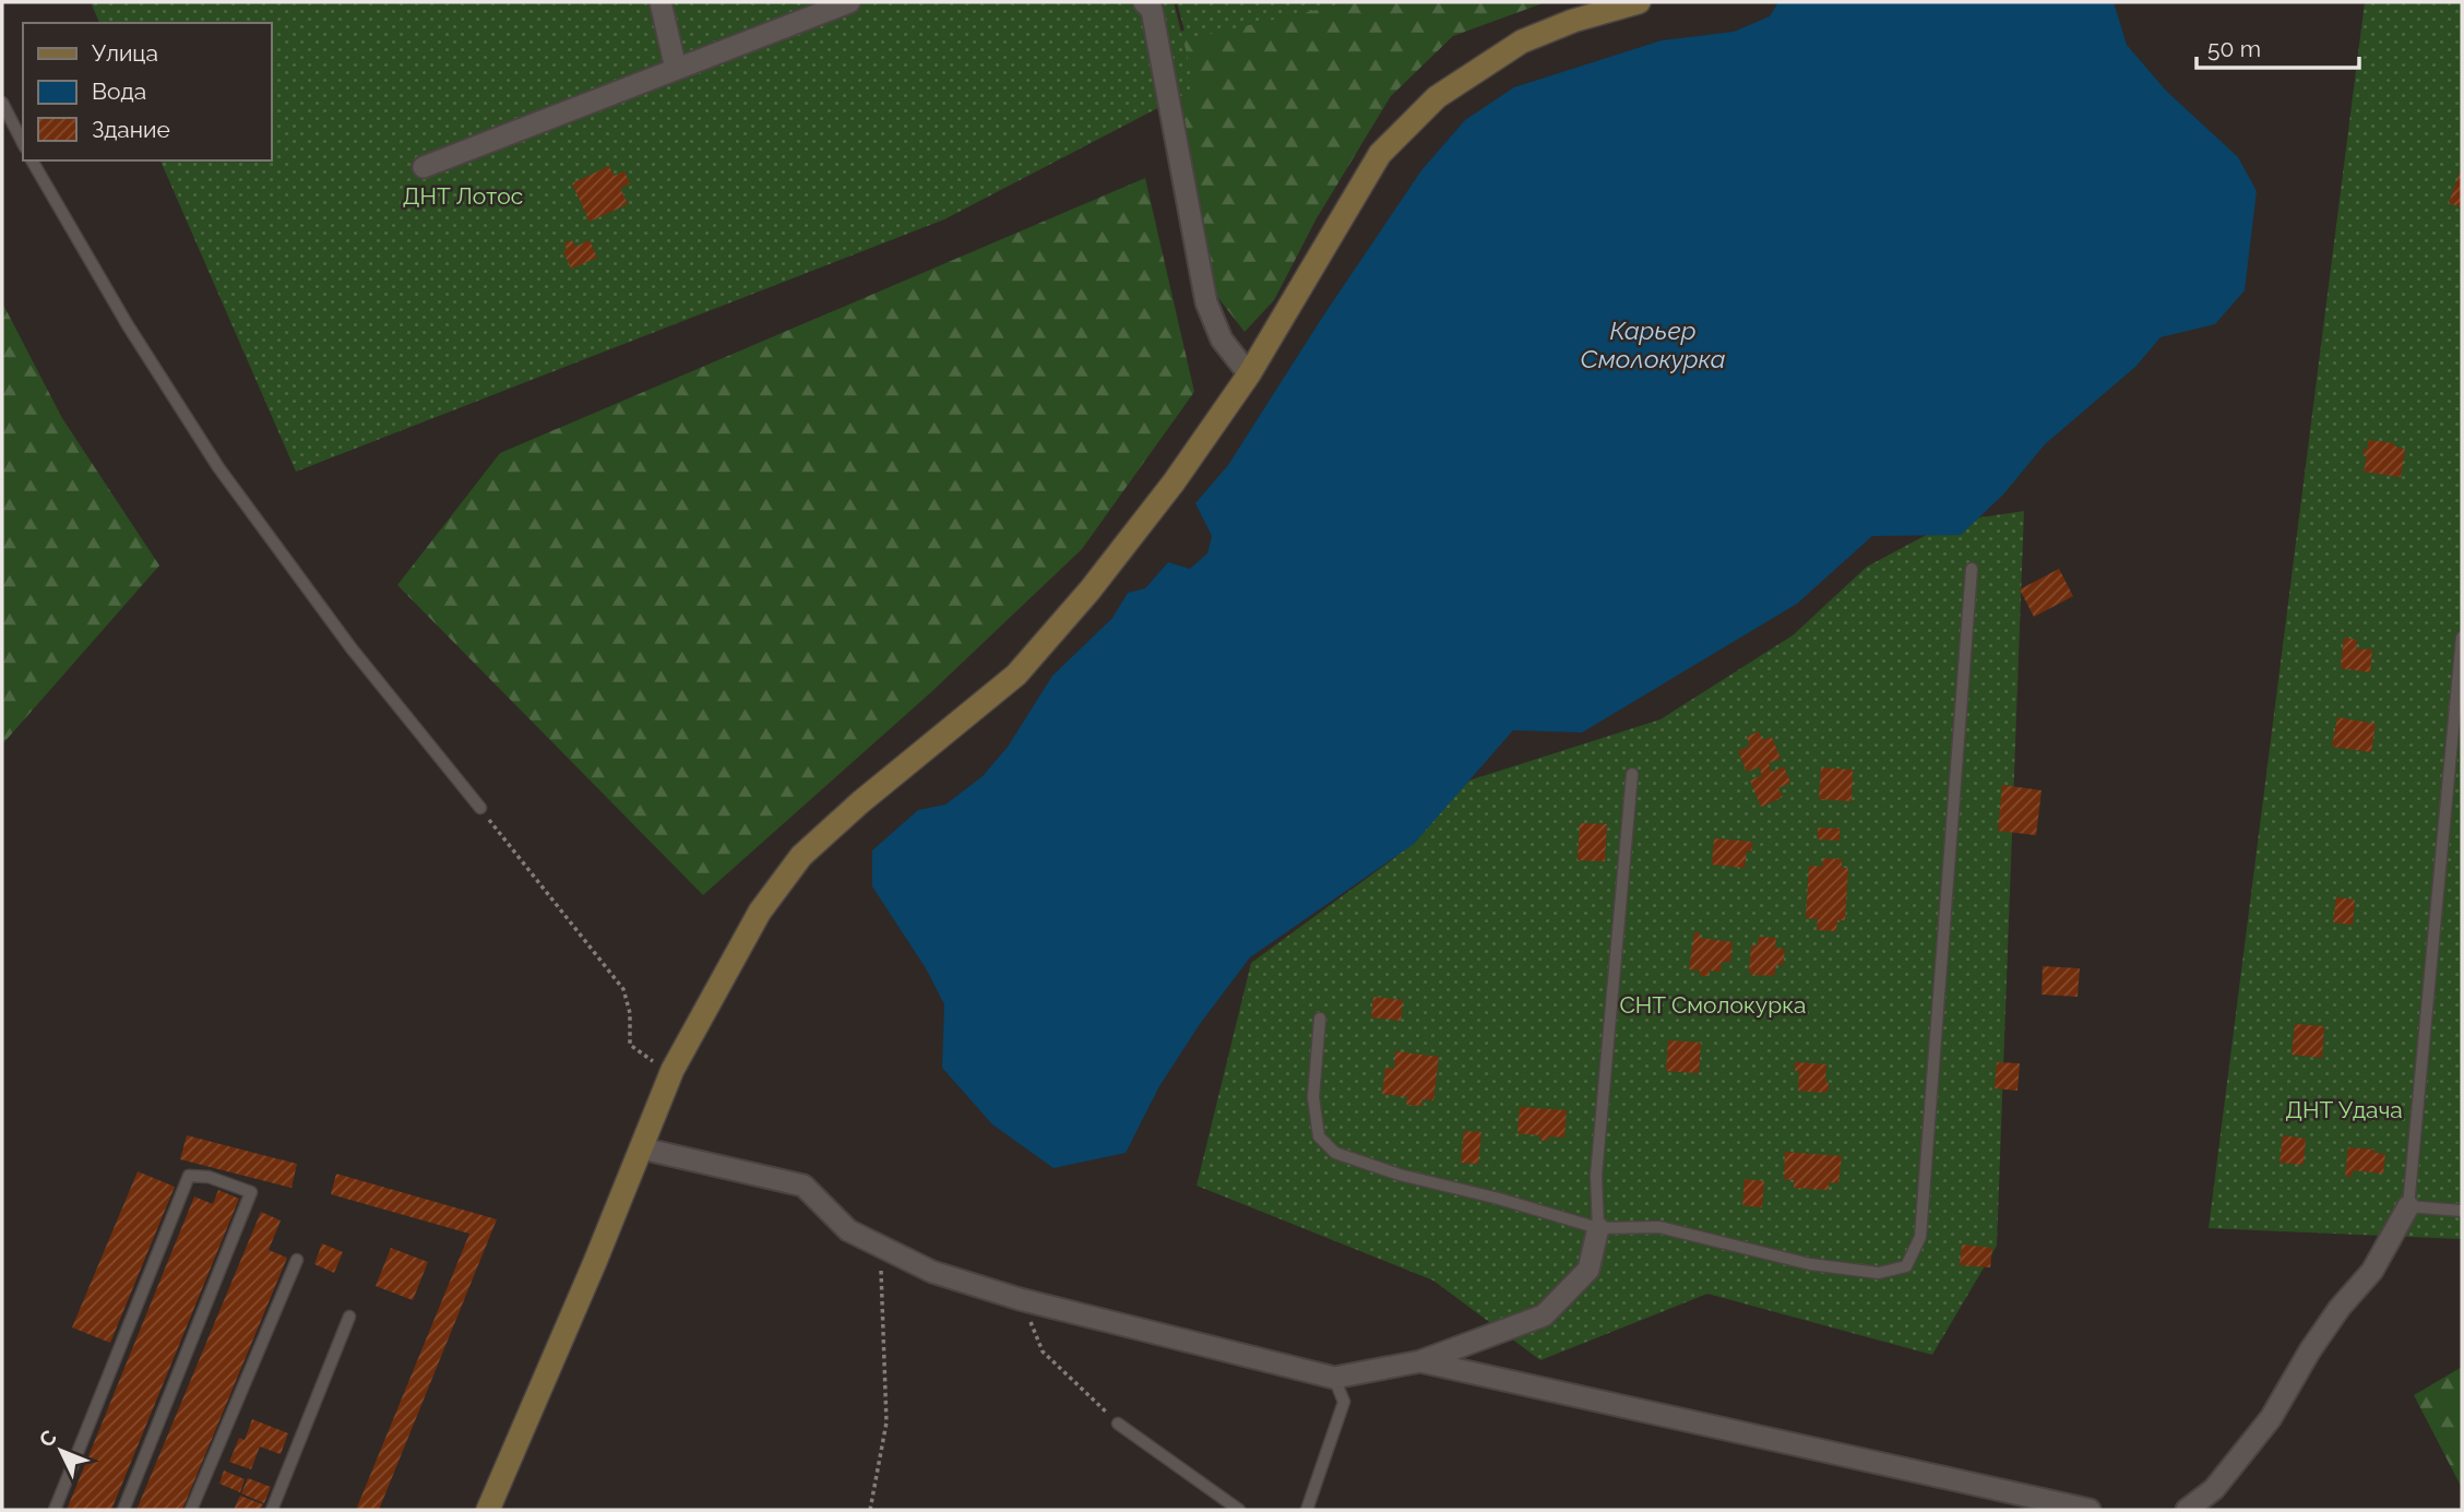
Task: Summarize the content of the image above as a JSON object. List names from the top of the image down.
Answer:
{
  "water": ["Карьер Смолокурка"],
  "parks": ["ДНТ Лотос", "СНТ Смолокурка", "ДНТ Удача"],
  "legend": ["Улица", "Вода", "Здание"],
  "scale_bar": "50 m",
  "north": "top left"
}
